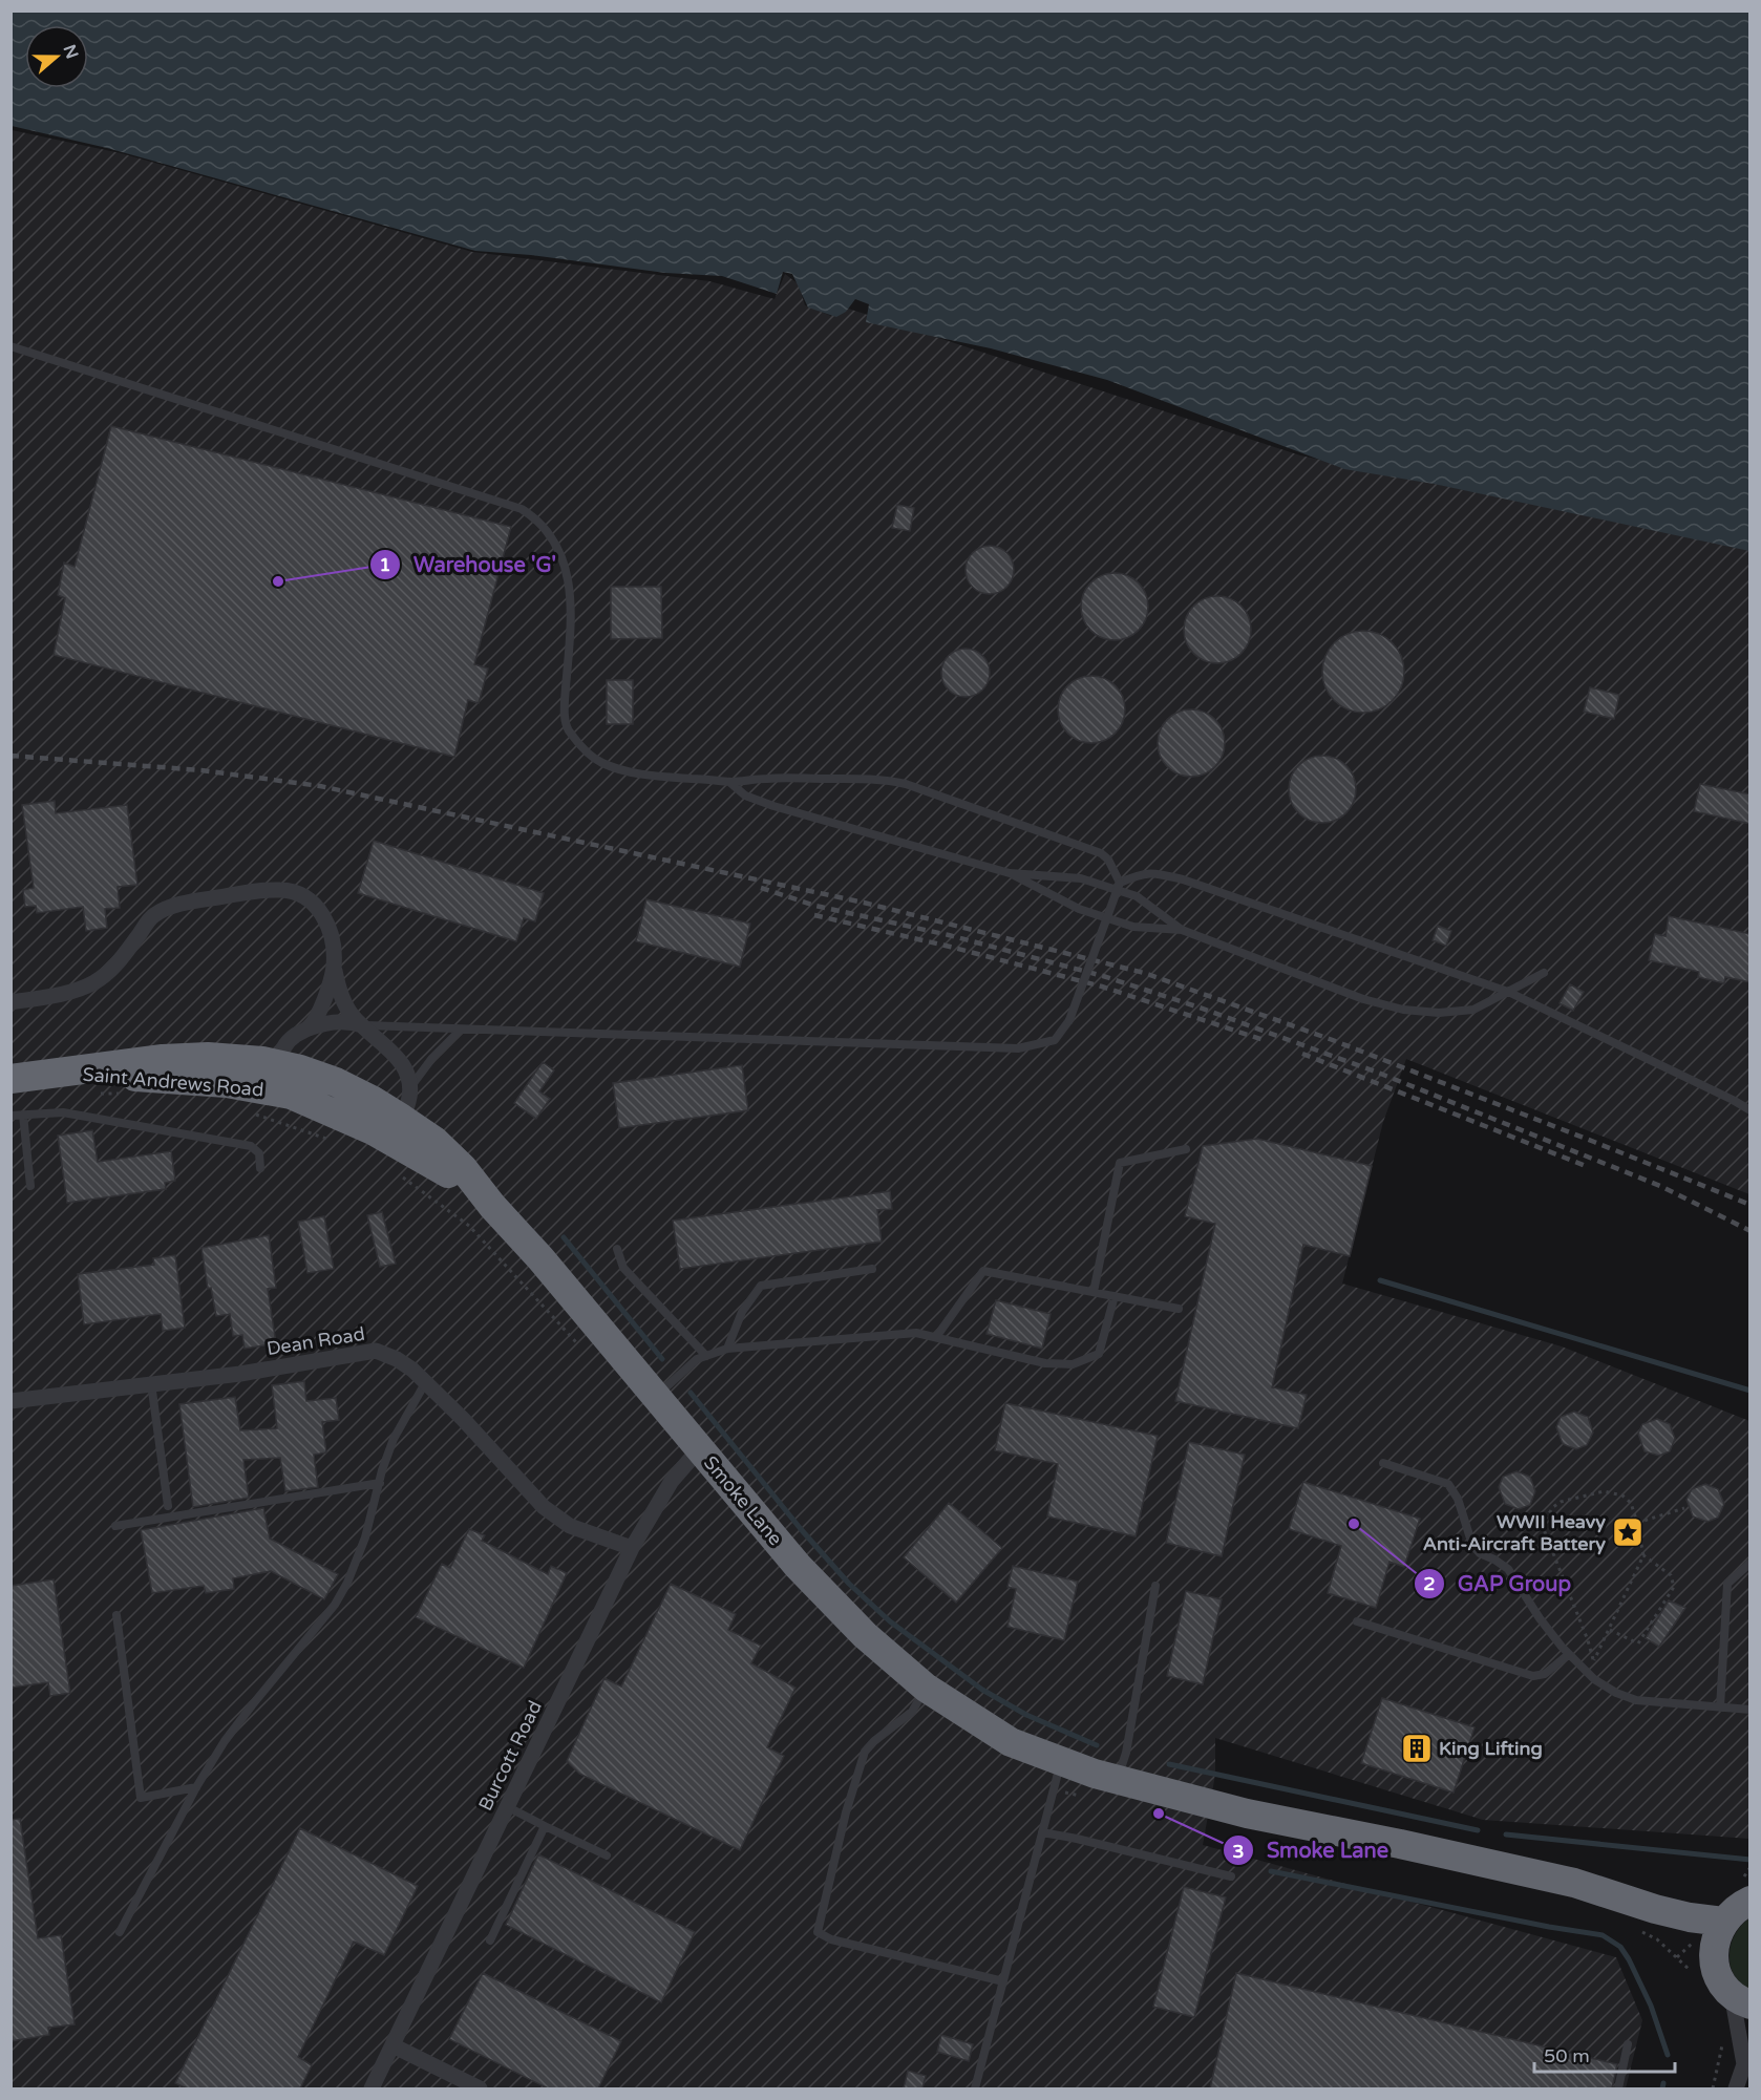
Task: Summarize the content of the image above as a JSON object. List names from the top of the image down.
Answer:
{
  "streets": {
    "highway": ["Saint Andrews Road", "Smoke Lane"],
    "street": ["Dean Road", "Burcott Road"]
  },
  "crossings": [
    ["Saint Andrews Road", "Smoke Lane"],
    ["Dean Road", "Burcott Road"],
    ["Smoke Lane", "Burcott Road"]
  ],
  "places": {
    "other": ["Warehouse 'G'", "GAP Group", "Smoke Lane"],
    "place": ["WWII Heavy Anti-Aircraft Battery"],
    "building": ["King Lifting"]
  },
  "scale_bar": "50 m",
  "north": "right"
}
